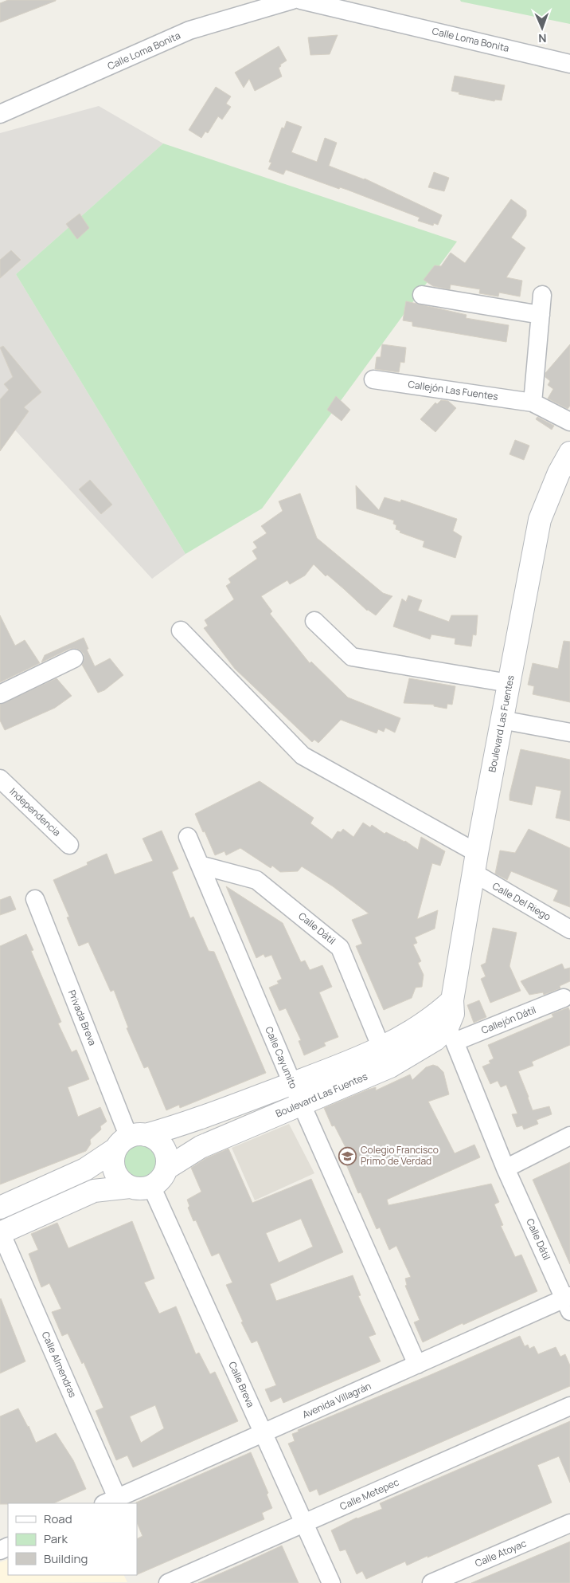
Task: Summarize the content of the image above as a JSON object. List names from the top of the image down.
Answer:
{
  "streets": {
    "street": [
      "Calle Loma Bonita",
      "Callejón Las Fuentes",
      "Boulevard Las Fuentes",
      "Independencia",
      "Calle Del Riego",
      "Calle Dátil",
      "Privada Breva",
      "Callejón Dátil",
      "Calle Cayumito",
      "Calle Almendras",
      "Calle Breva",
      "Avenida Villagrán",
      "Calle Metepec",
      "Calle Atoyac"
    ]
  },
  "crossings": [
    ["Boulevard Las Fuentes", "Calle Del Riego"],
    ["Boulevard Las Fuentes", "Calle Dátil"],
    ["Boulevard Las Fuentes", "Privada Breva"],
    ["Boulevard Las Fuentes", "Callejón Dátil"],
    ["Boulevard Las Fuentes", "Calle Cayumito"],
    ["Boulevard Las Fuentes", "Calle Breva"],
    ["Calle Dátil", "Callejón Dátil"],
    ["Calle Dátil", "Calle Cayumito"],
    ["Calle Dátil", "Avenida Villagrán"],
    ["Privada Breva", "Calle Breva"],
    ["Calle Cayumito", "Avenida Villagrán"],
    ["Calle Almendras", "Avenida Villagrán"],
    ["Calle Breva", "Avenida Villagrán"],
    ["Calle Breva", "Calle Metepec"]
  ],
  "places": {
    "school or university": ["Colegio Francisco Primo de Verdad"]
  },
  "legend": ["Road", "Park", "Building"],
  "north": "bottom"
}
